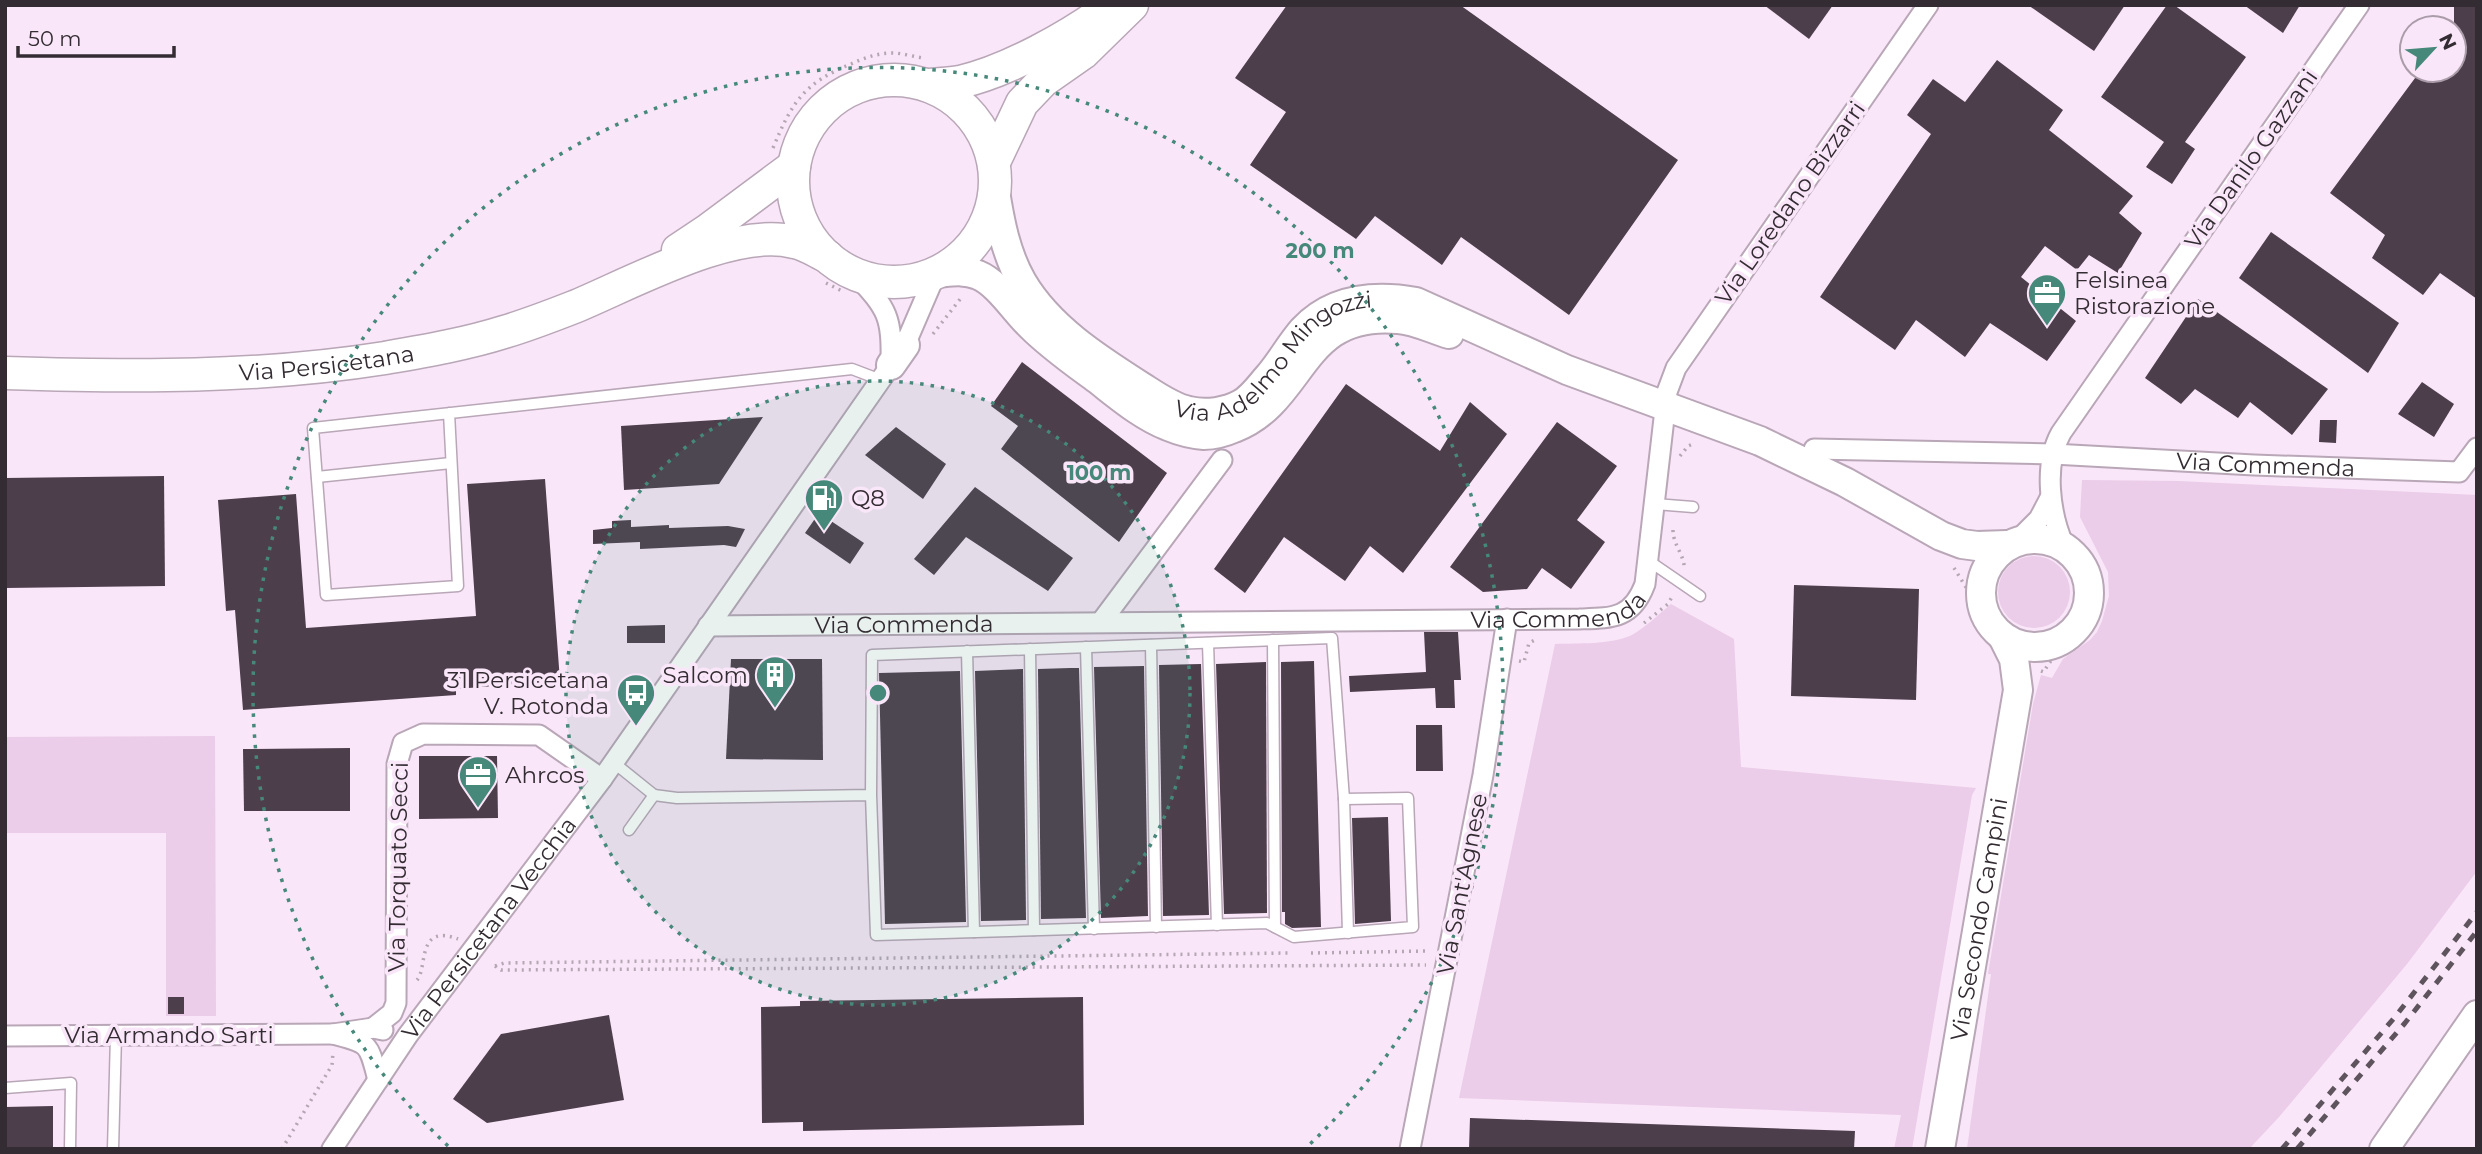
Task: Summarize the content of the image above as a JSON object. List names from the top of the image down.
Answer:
{
  "streets": {
    "main road": ["Via Persicetana"],
    "street": [
      "Via Danilo Gazzani",
      "Via Loredano Bizzarri",
      "Via Adelmo Mingozzi",
      "Via Commenda",
      "Via Torquato Secci",
      "Via Sant'Agnese",
      "Via Secondo Campini",
      "Via Persicetana Vecchia",
      "Via Armando Sarti"
    ]
  },
  "crossings": [
    ["Via Danilo Gazzani", "Via Commenda"],
    ["Via Loredano Bizzarri", "Via Adelmo Mingozzi"],
    ["Via Loredano Bizzarri", "Via Commenda"],
    ["Via Adelmo Mingozzi", "Via Commenda"],
    ["Via Adelmo Mingozzi", "Via Persicetana Vecchia"],
    ["Via Commenda", "Via Sant'Agnese"],
    ["Via Commenda", "Via Persicetana Vecchia"],
    ["Via Torquato Secci", "Via Persicetana Vecchia"],
    ["Via Torquato Secci", "Via Armando Sarti"],
    ["Via Persicetana Vecchia", "Via Armando Sarti"]
  ],
  "places": {
    "office": ["Felsinea Ristorazione", "Ahrcos"],
    "fuel station": ["Q8"],
    "building": ["Salcom"],
    "bus stop": ["31 Persicetana V. Rotonda"]
  },
  "scale_bar": "50 m",
  "north": "top right",
  "rings": ["200 m", "100 m"]
}
